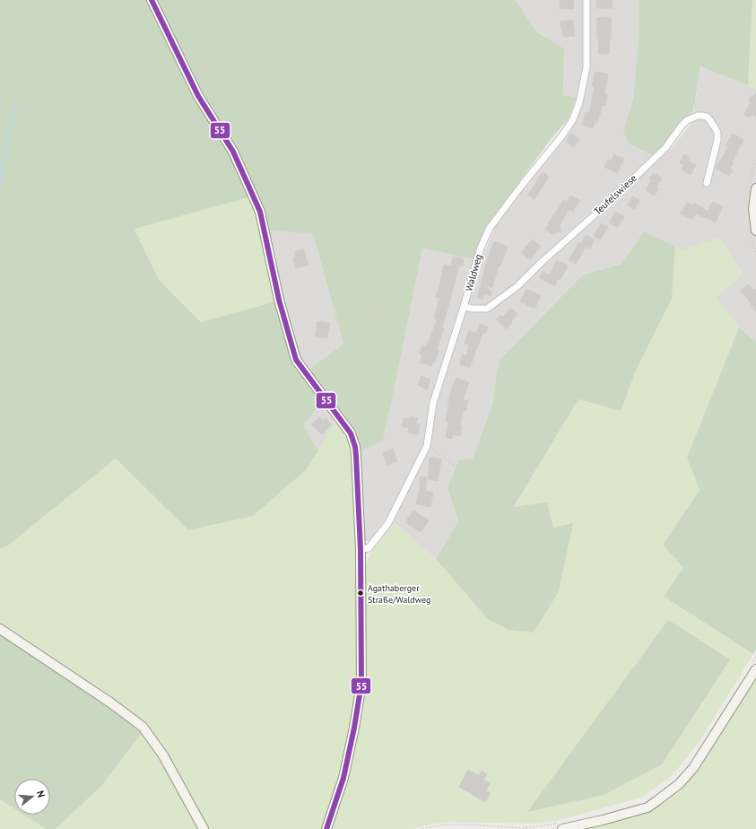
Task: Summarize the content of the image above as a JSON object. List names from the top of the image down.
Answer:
{
  "streets": {
    "street": ["Teufelswiese", "Waldweg"]
  },
  "crossings": [
    ["Teufelswiese", "Waldweg"]
  ],
  "places": ["Agathaberger Straße/Waldweg"],
  "lines": ["transit line 55"],
  "north": "right"
}
